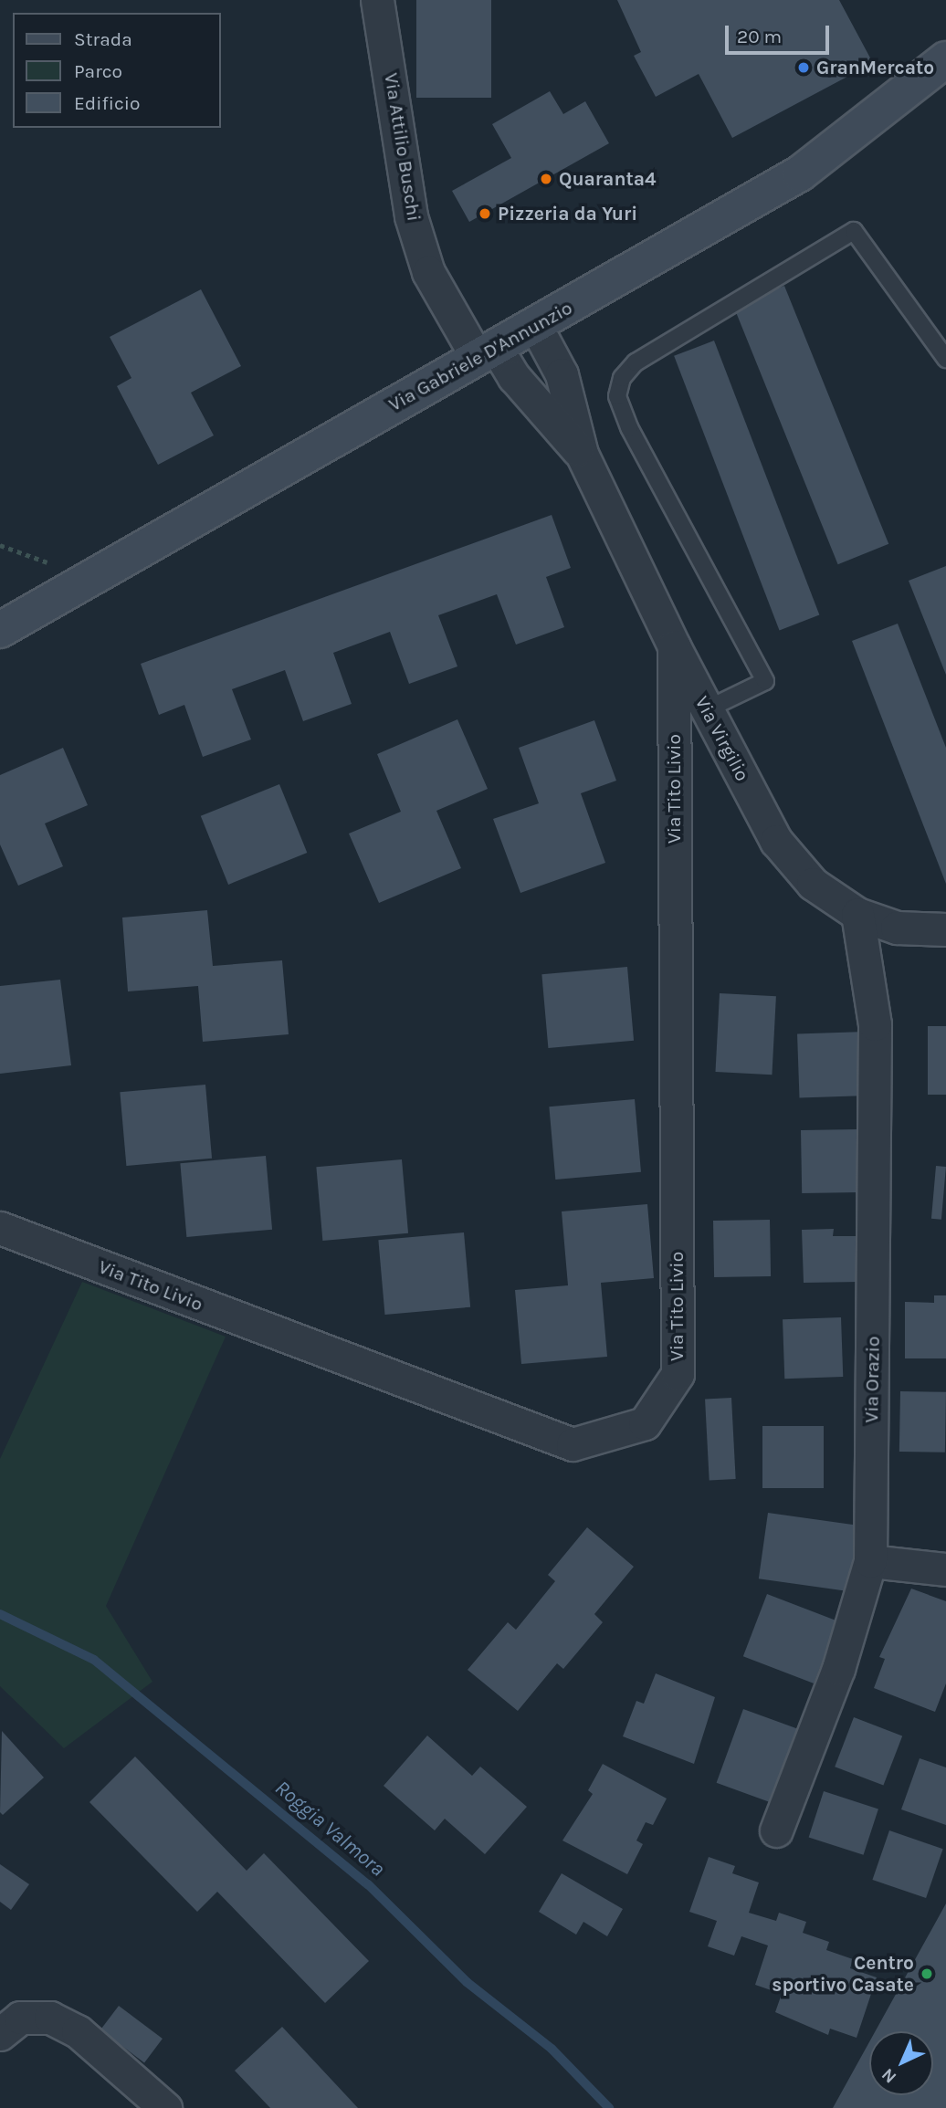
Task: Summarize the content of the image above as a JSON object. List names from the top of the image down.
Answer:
{
  "streets": {
    "main road": ["Via Gabriele D'Annunzio"],
    "street": [
      "Via Attilio Buschi",
      "Via Virgilio",
      "Via Tito Livio",
      "Via Orazio"
    ]
  },
  "crossings": [
    ["Via Attilio Buschi", "Via Gabriele D'Annunzio"],
    ["Via Attilio Buschi", "Via Virgilio"],
    ["Via Gabriele D'Annunzio", "Via Virgilio"],
    ["Via Virgilio", "Via Tito Livio"],
    ["Via Virgilio", "Via Orazio"]
  ],
  "water": ["Roggia Valmora"],
  "places": [
    "GranMercato",
    "Quaranta4",
    "Pizzeria da Yuri",
    "Centro sportivo Casate"
  ],
  "legend": ["Strada", "Parco", "Edificio"],
  "scale_bar": "20 m",
  "north": "bottom left"
}
